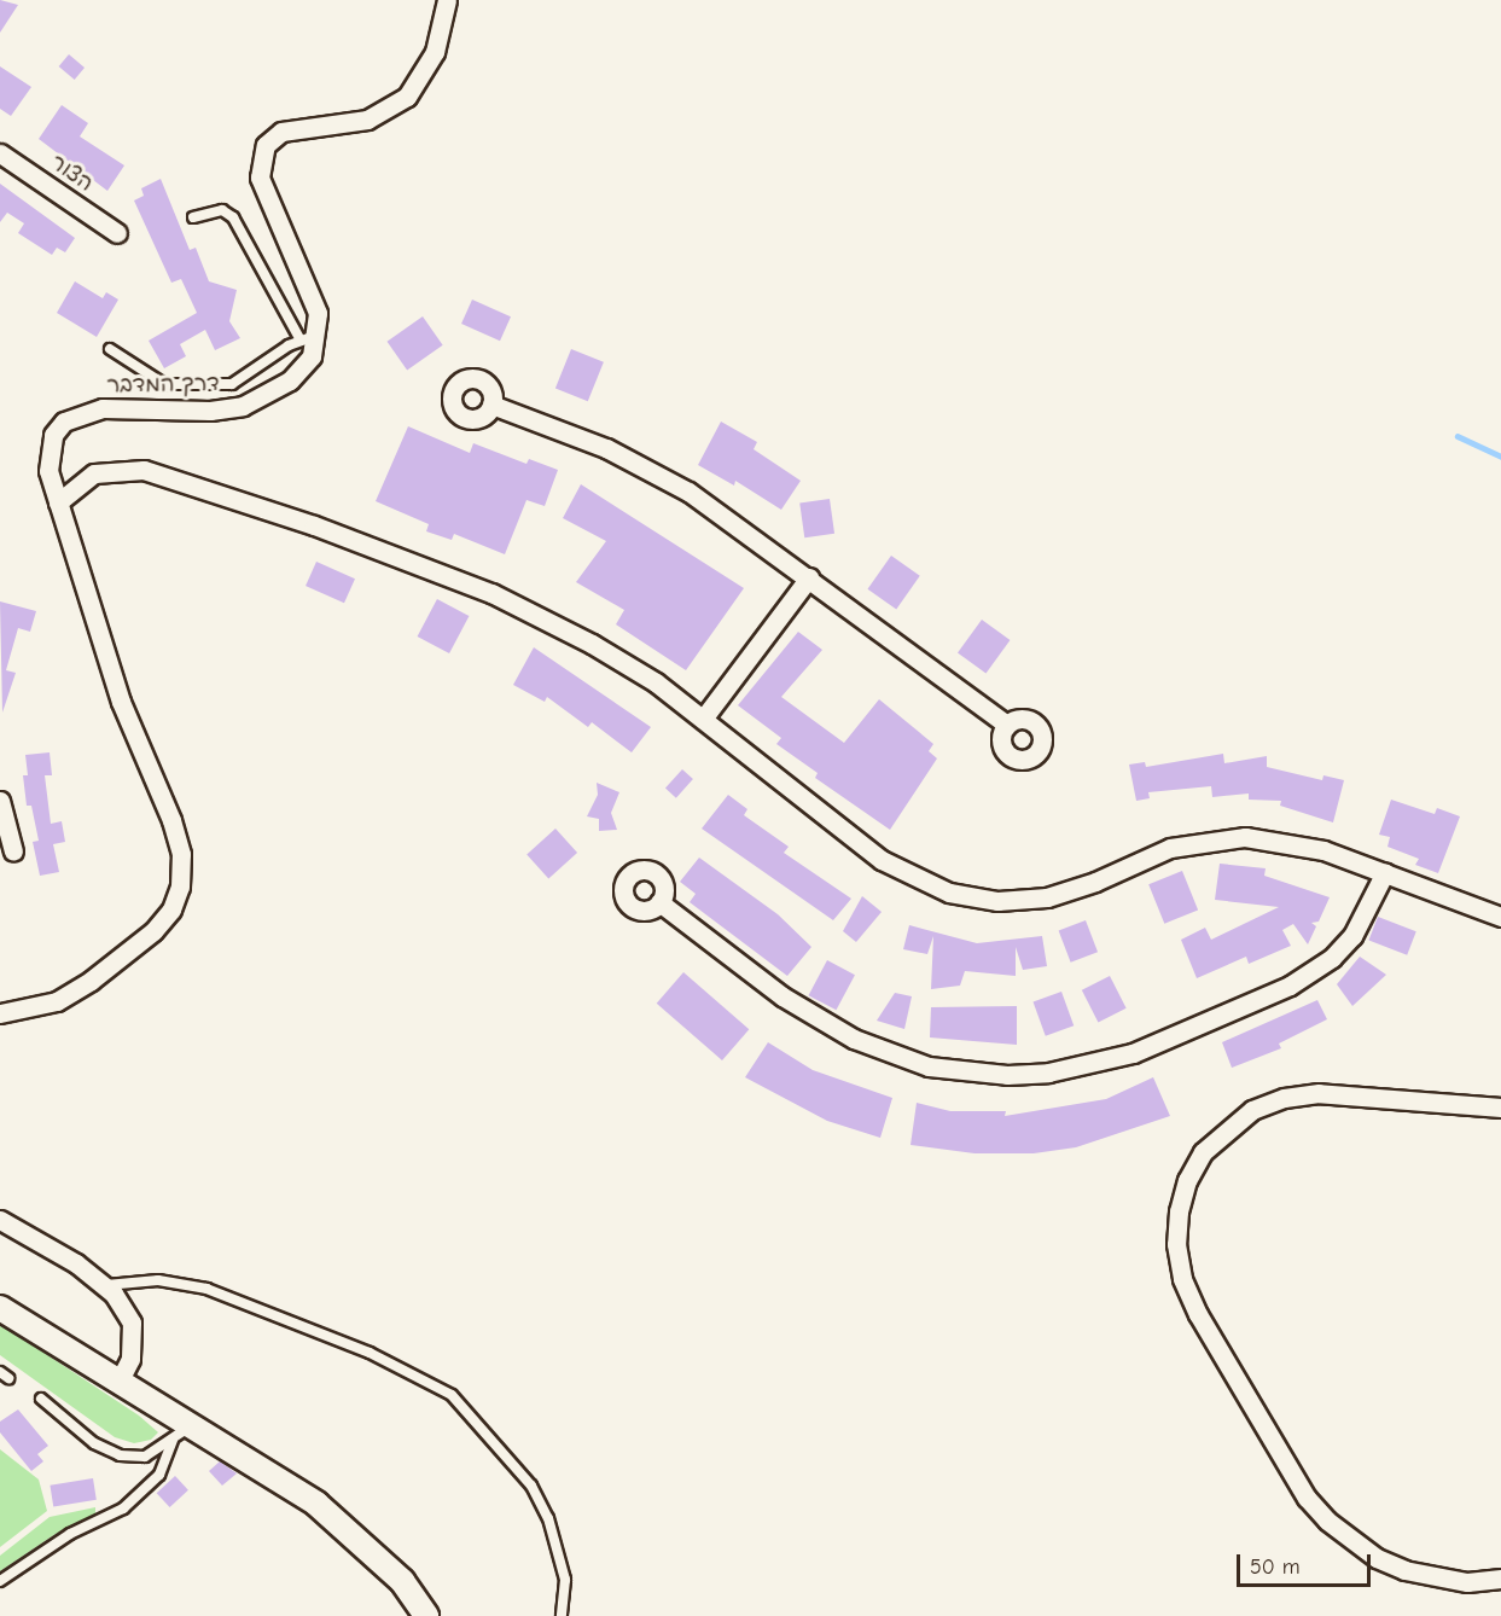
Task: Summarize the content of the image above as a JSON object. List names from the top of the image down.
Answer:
{
  "streets": {
    "street": ["הצור", "דרך המדבר"]
  },
  "scale_bar": "50 m"
}
